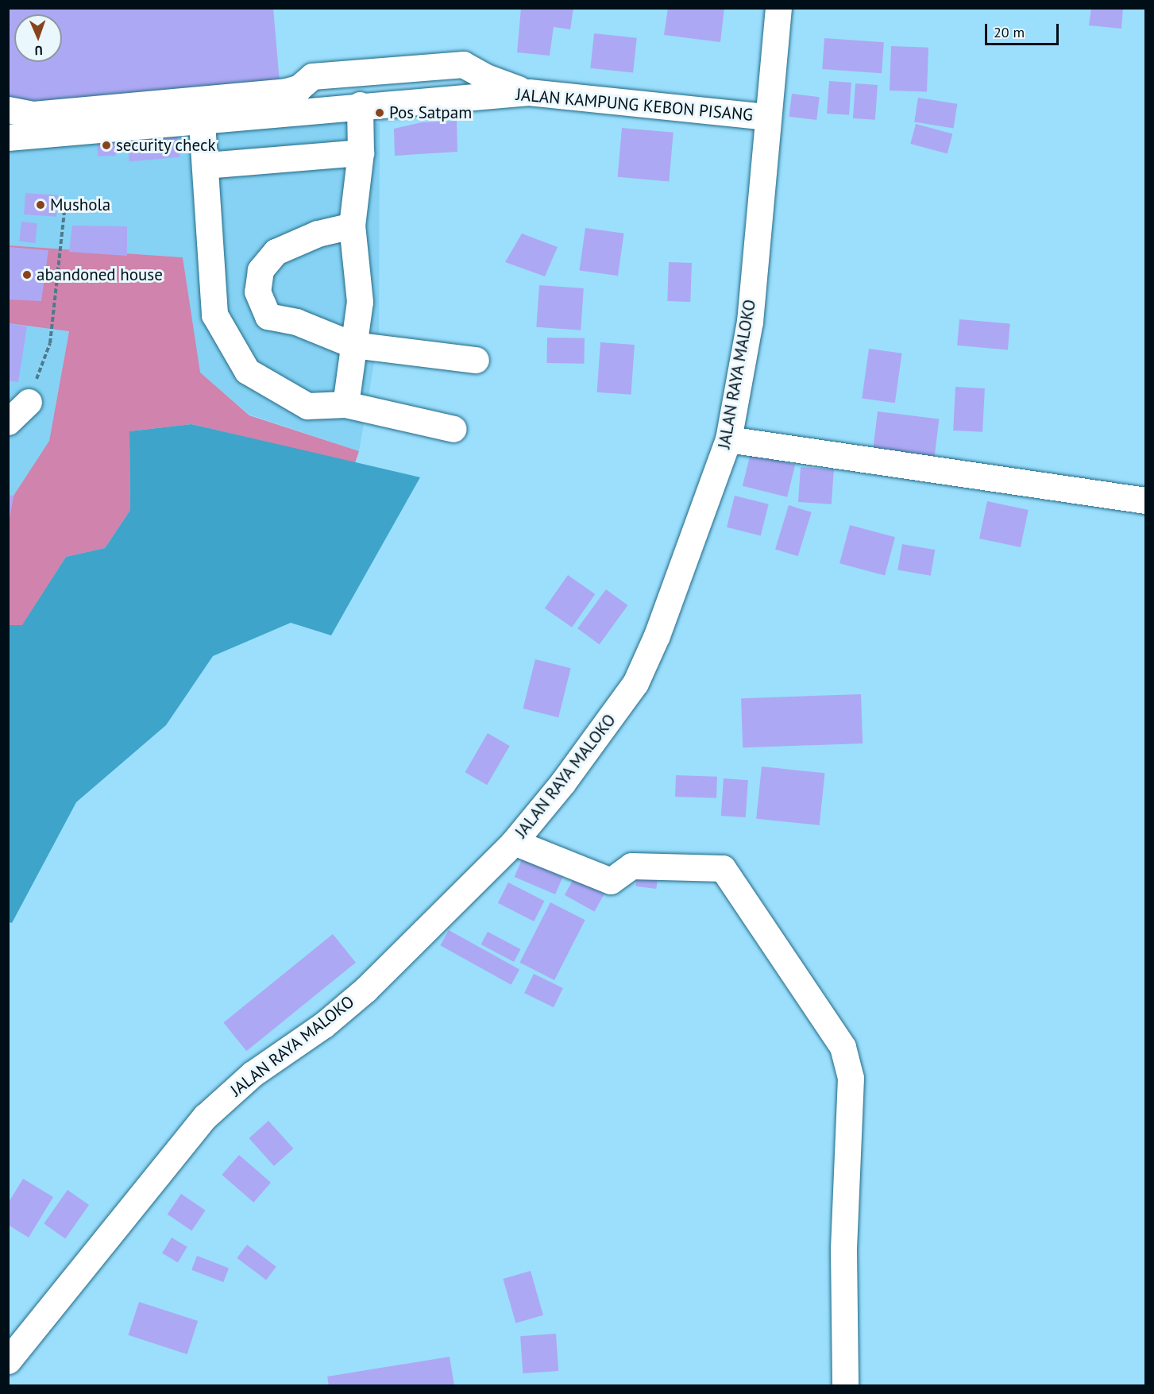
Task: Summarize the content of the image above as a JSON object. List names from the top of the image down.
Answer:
{
  "streets": {
    "street": ["JALAN KAMPUNG KEBON PISANG", "JALAN RAYA MALOKO"]
  },
  "crossings": [
    ["JALAN KAMPUNG KEBON PISANG", "JALAN RAYA MALOKO"]
  ],
  "places": [
    "Pos Satpam",
    "security check",
    "Mushola",
    "abandoned house"
  ],
  "scale_bar": "20 m",
  "north": "bottom"
}
